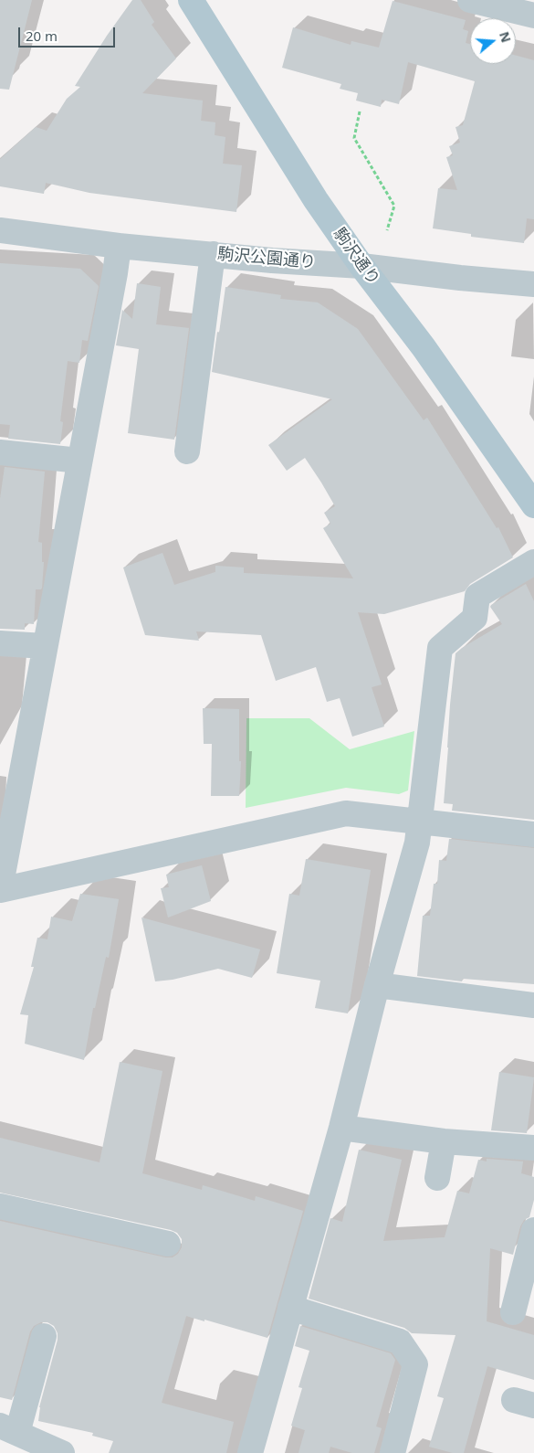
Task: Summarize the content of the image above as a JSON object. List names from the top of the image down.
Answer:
{
  "streets": {
    "main road": ["駒沢通り"],
    "street": ["駒沢公園通り"]
  },
  "crossings": [
    ["駒沢通り", "駒沢公園通り"]
  ],
  "scale_bar": "20 m",
  "north": "right"
}
